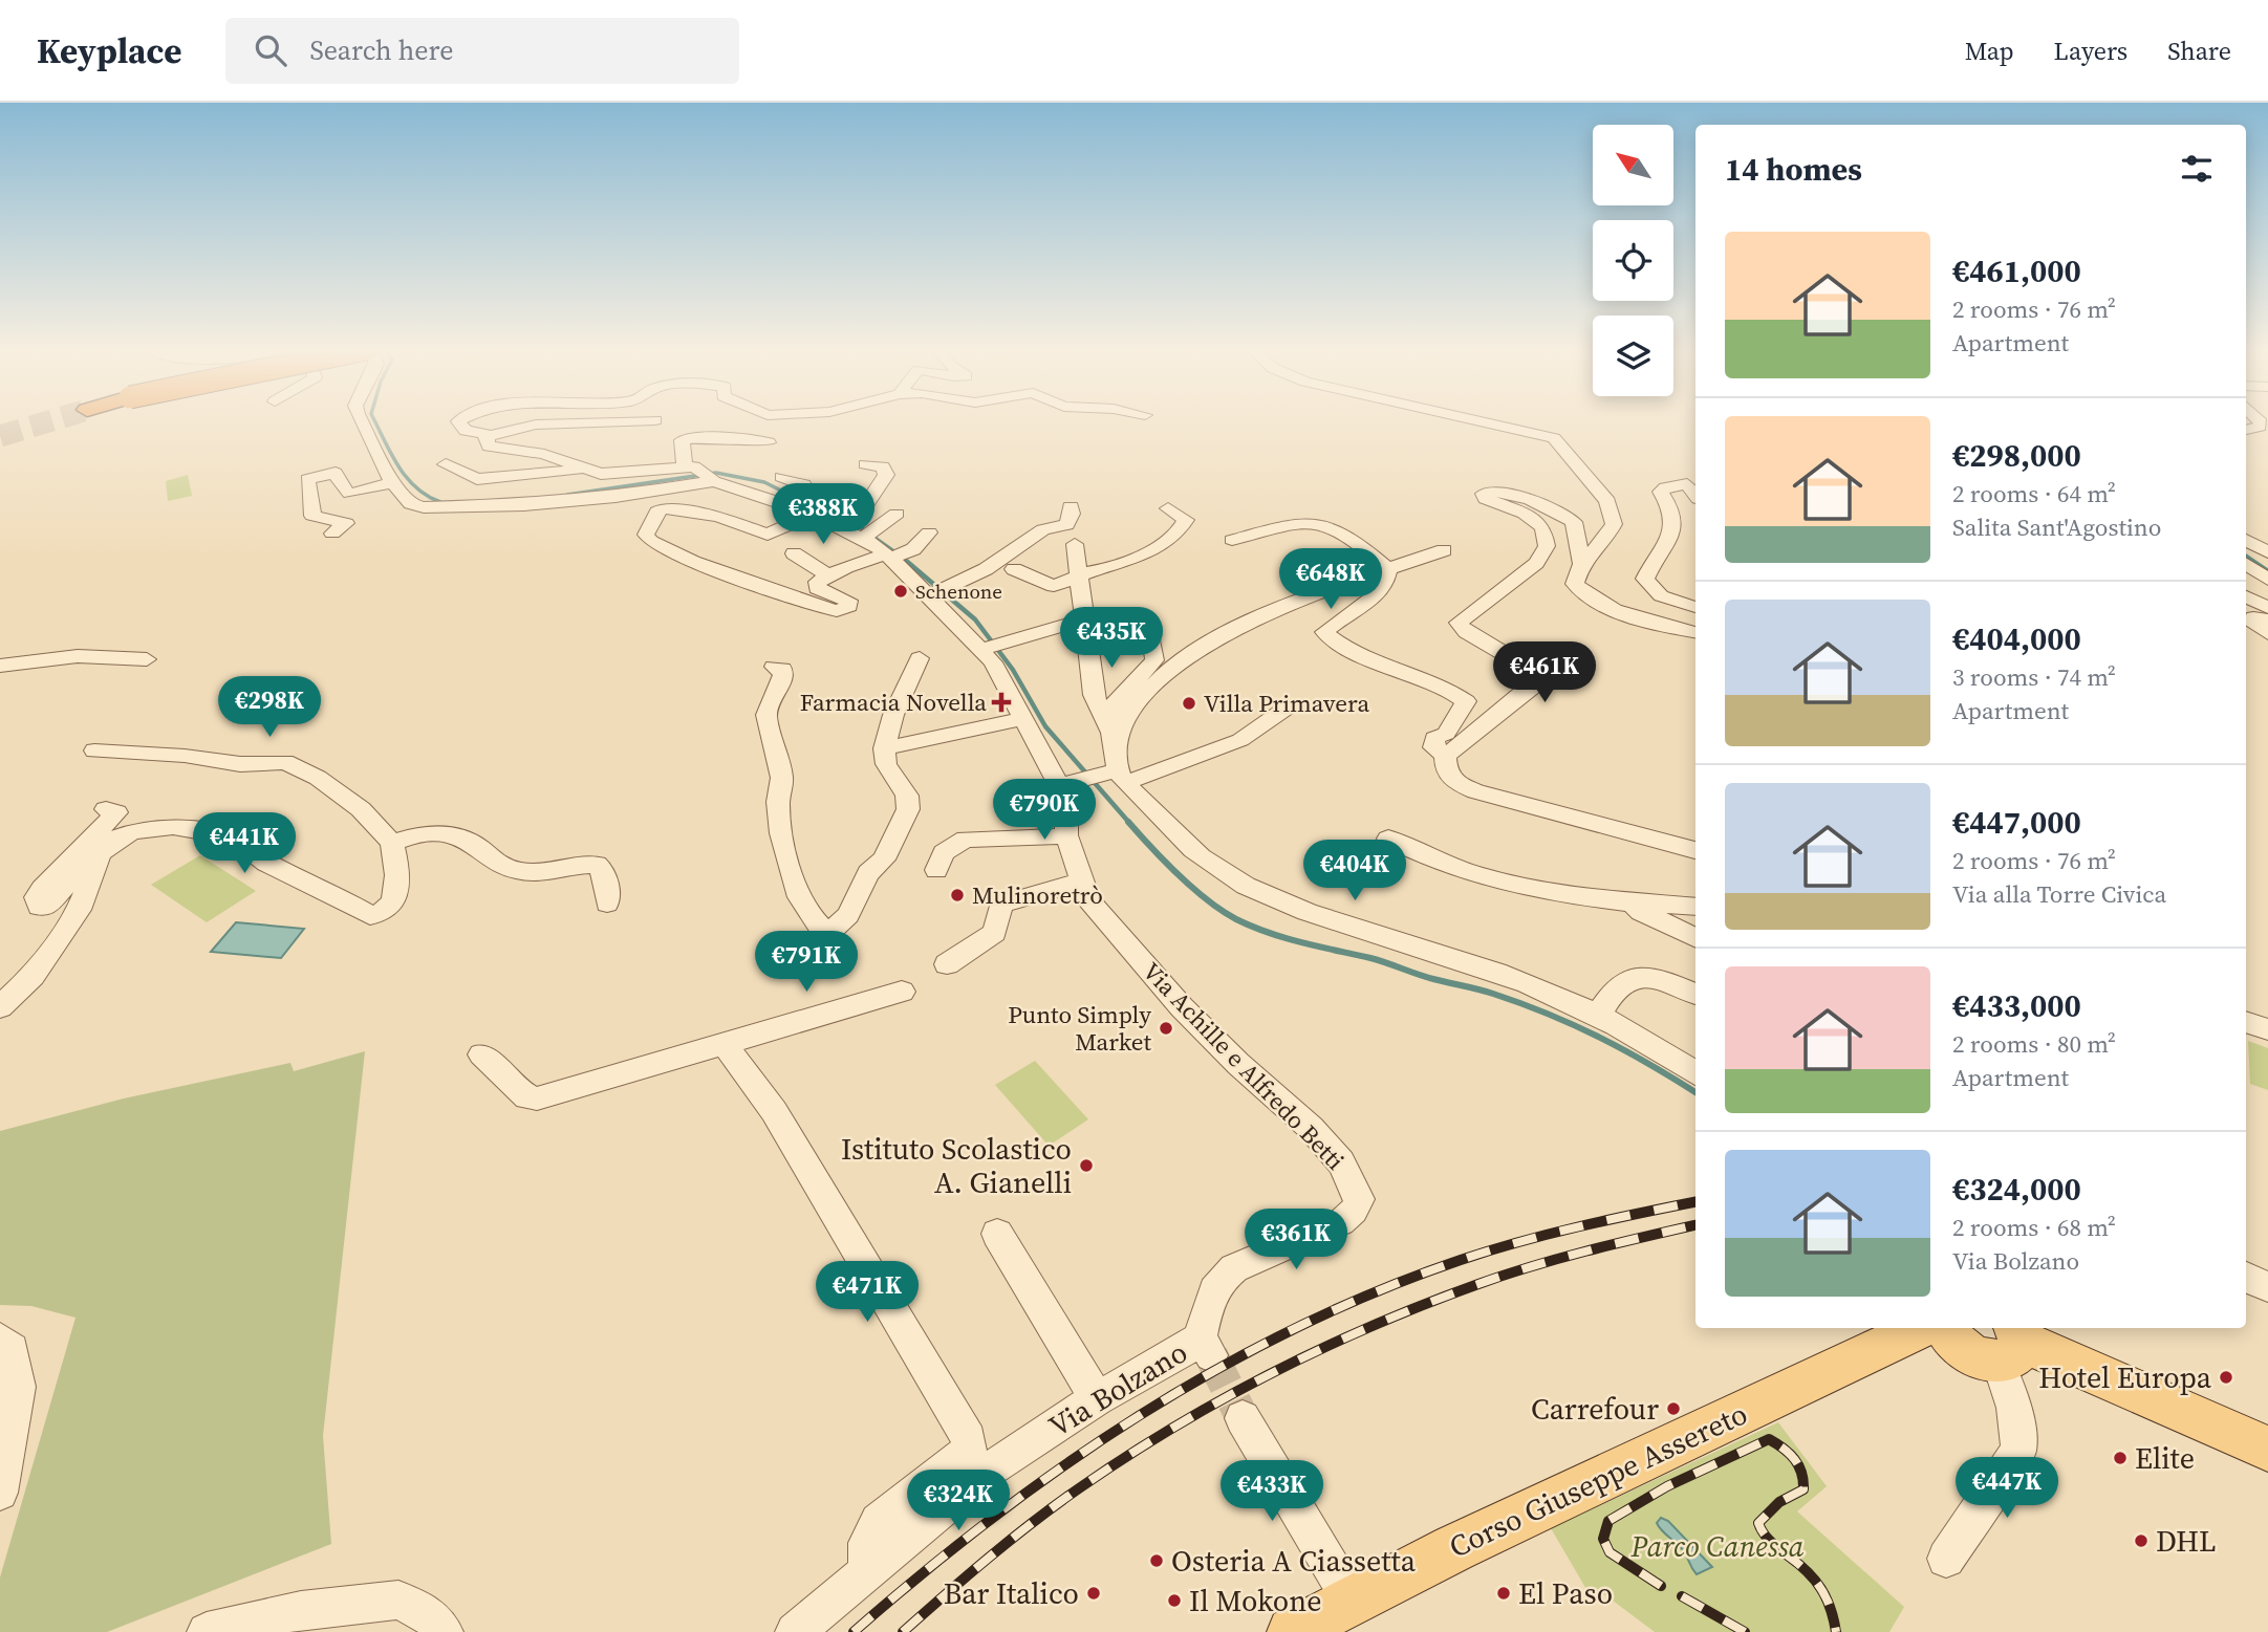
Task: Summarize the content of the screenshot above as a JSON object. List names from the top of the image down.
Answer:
{
  "streets": {
    "main road": ["Corso Giuseppe Assereto"],
    "street": ["Via Achille e Alfredo Betti", "Via Bolzano"]
  },
  "crossings": [
    ["Via Achille e Alfredo Betti", "Via Bolzano"]
  ],
  "parks": ["Parco Canessa"],
  "places": {
    "other": [
      "Schenone",
      "Villa Primavera",
      "Mulinoretrò",
      "Punto Simply Market",
      "Istituto Scolastico A. Gianelli",
      "Hotel Europa",
      "Carrefour",
      "Elite",
      "DHL",
      "Osteria A Ciassetta",
      "Bar Italico",
      "El Paso",
      "Il Mokone"
    ],
    "health": ["Farmacia Novella"]
  },
  "north": "top left",
  "page": {
    "header": "Keyplace",
    "search": "Search here",
    "nav": ["Map", "Layers", "Share"],
    "heading": "14 homes",
    "list": [
      {
        "name": "€461,000",
        "note": "2 rooms · 76 m² · Apartment"
      },
      {
        "name": "€298,000",
        "note": "2 rooms · 64 m² · Salita Sant'Agostino"
      },
      {
        "name": "€404,000",
        "note": "3 rooms · 74 m² · Apartment"
      },
      {
        "name": "€447,000",
        "note": "2 rooms · 76 m² · Via alla Torre Civica"
      },
      {
        "name": "€433,000",
        "note": "2 rooms · 80 m² · Apartment"
      },
      {
        "name": "€324,000",
        "note": "2 rooms · 68 m² · Via Bolzano"
      }
    ],
    "price": [
      "€388K",
      "€648K",
      "€435K",
      "€461K",
      "€298K",
      "€790K",
      "€441K",
      "€404K",
      "€791K",
      "€361K",
      "€471K",
      "€447K",
      "€433K",
      "€324K"
    ]
  }
}
